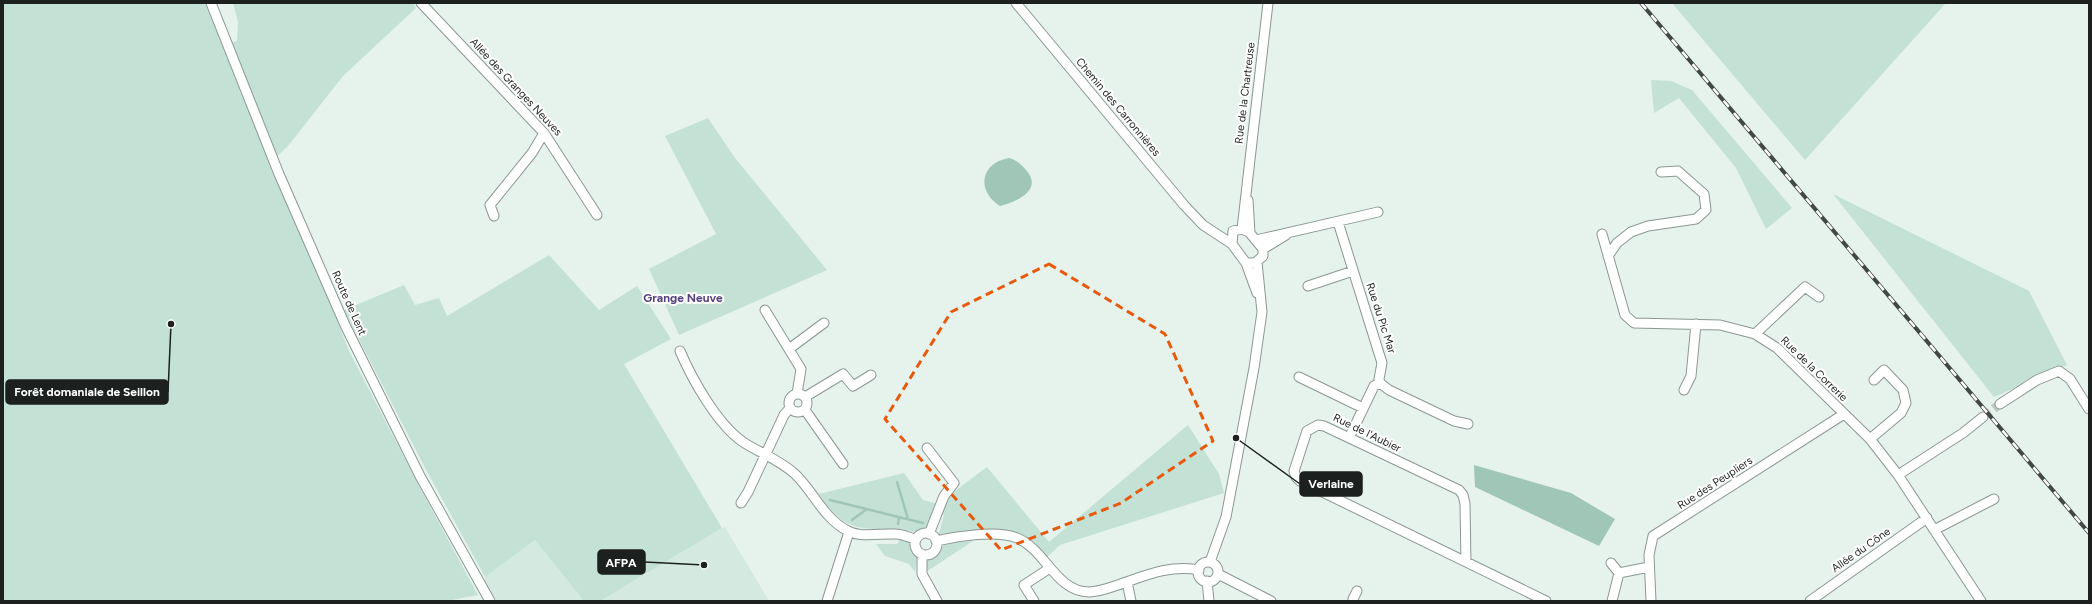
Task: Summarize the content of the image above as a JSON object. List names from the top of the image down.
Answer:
{
  "streets": {
    "street": [
      "Allée des Granges Neuves",
      "Rue de la Chartreuse",
      "Chemin des Carronnières",
      "Route de Lent",
      "Rue du Pic Mar",
      "Rue de la Correrie",
      "Rue de l'Aubier",
      "Rue des Peupliers",
      "Allée du Cône"
    ]
  },
  "crossings": [
    ["Rue de la Correrie", "Rue des Peupliers"],
    ["Rue de la Correrie", "Allée du Cône"]
  ],
  "districts": ["Grange Neuve"],
  "places": ["Forêt domaniale de Seillon", "Verlaine", "AFPA"]
}
